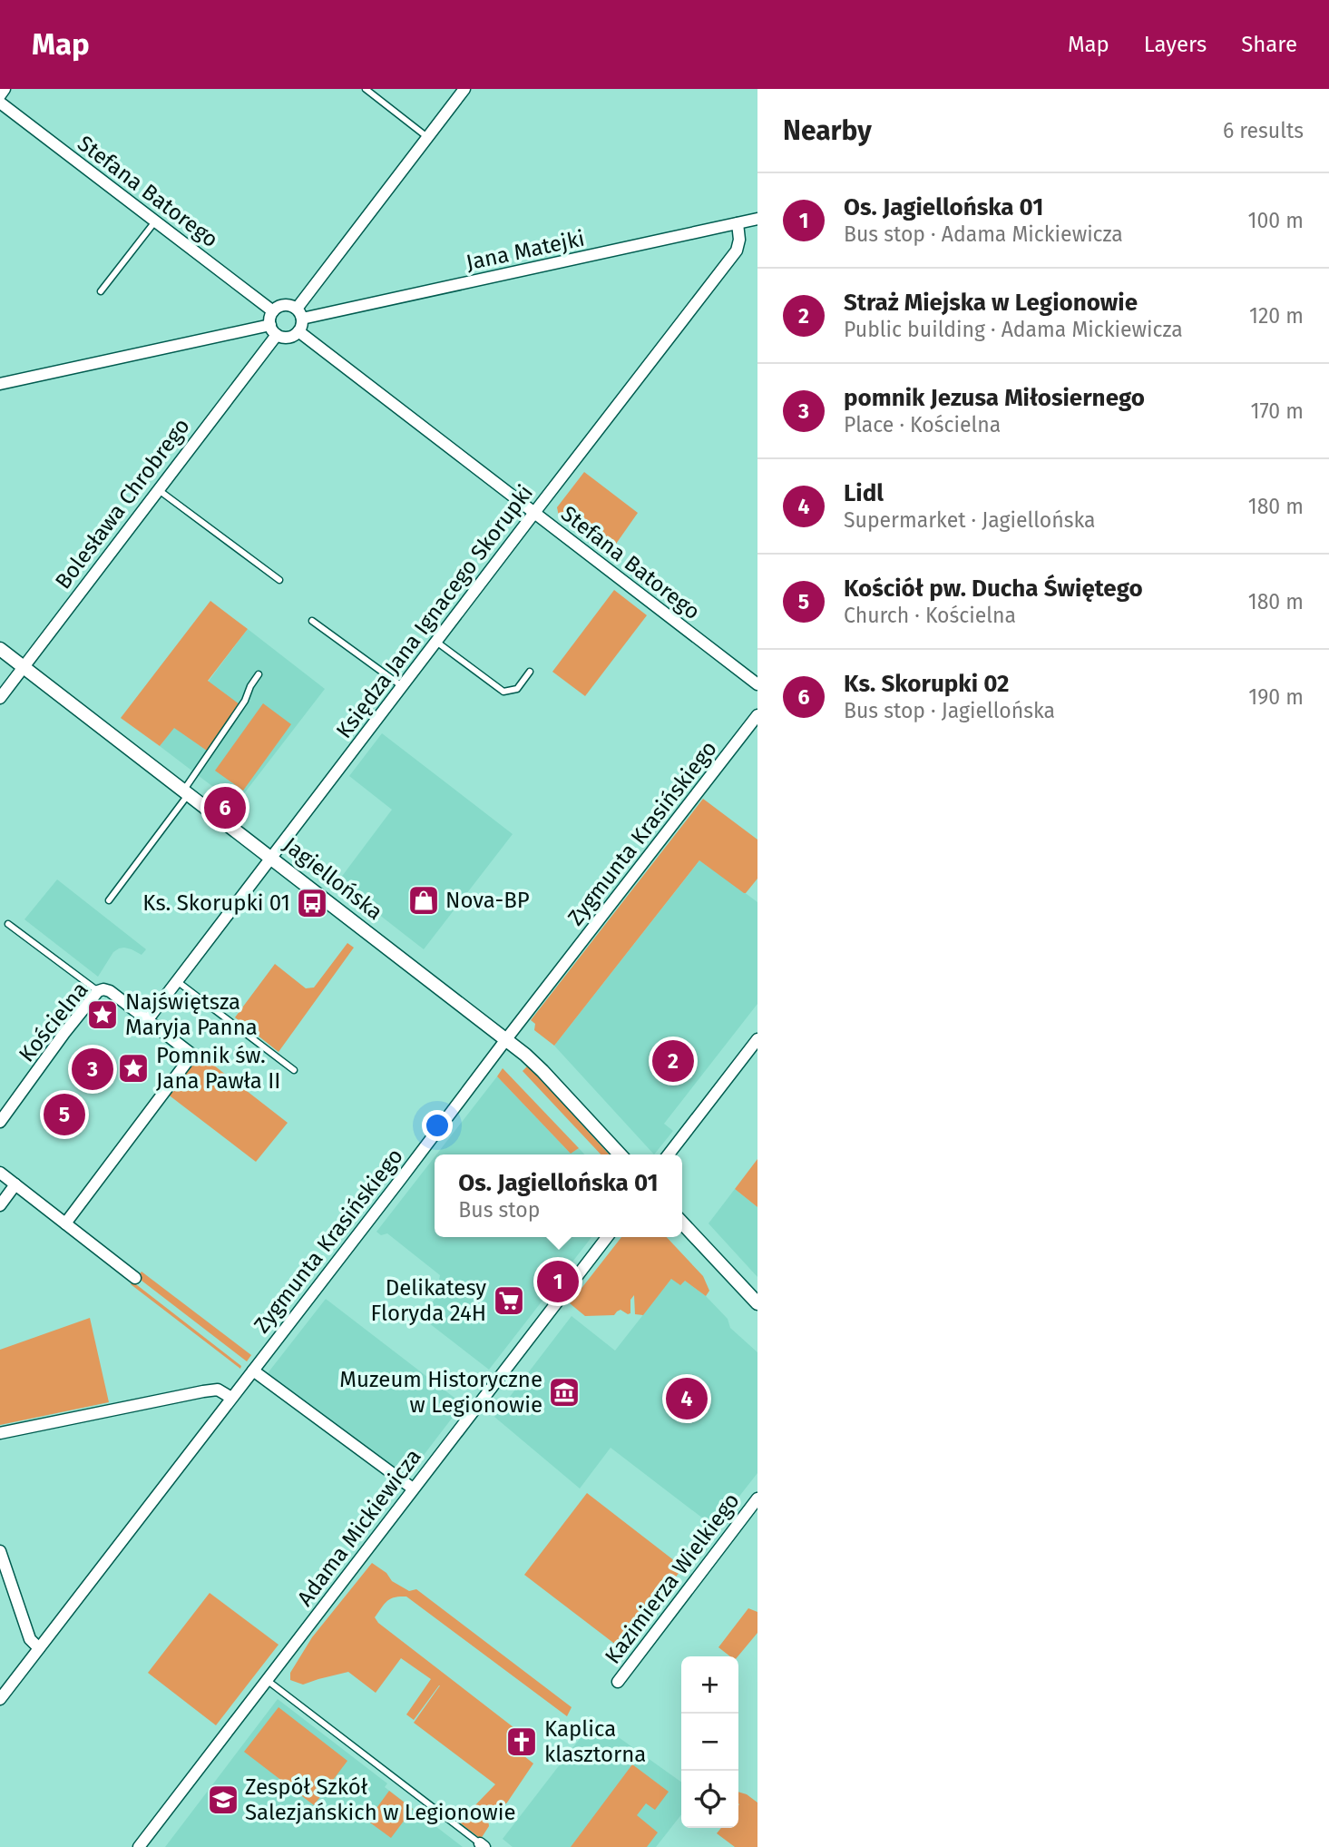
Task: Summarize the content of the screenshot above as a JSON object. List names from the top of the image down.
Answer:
{
  "streets": {
    "street": [
      "Stefana Batorego",
      "Jana Matejki",
      "Bolesława Chrobrego",
      "Księdza Jana Ignacego Skorupki",
      "Zygmunta Krasińskiego",
      "Jagiellońska",
      "Kościelna",
      "Adama Mickiewicza",
      "Kazimierza Wielkiego"
    ]
  },
  "crossings": [
    ["Stefana Batorego", "Jana Matejki"],
    ["Stefana Batorego", "Bolesława Chrobrego"],
    ["Stefana Batorego", "Księdza Jana Ignacego Skorupki"],
    ["Jana Matejki", "Bolesława Chrobrego"],
    ["Jana Matejki", "Księdza Jana Ignacego Skorupki"],
    ["Bolesława Chrobrego", "Jagiellońska"],
    ["Księdza Jana Ignacego Skorupki", "Jagiellońska"],
    ["Księdza Jana Ignacego Skorupki", "Kościelna"],
    ["Zygmunta Krasińskiego", "Jagiellońska"]
  ],
  "places": {
    "shop": ["Nova-BP"],
    "bus stop": ["Ks. Skorupki 01"],
    "place": ["Najświętsza Maryja Panna", "Pomnik św. Jana Pawła II"],
    "supermarket": ["Delikatesy Floryda 24H"],
    "museum": ["Muzeum Historyczne w Legionowie"],
    "church": ["Kaplica klasztorna"],
    "school or university": ["Zespół Szkół Salezjańskich w Legionowie"]
  },
  "page": {
    "header": "Map",
    "nav": ["Map", "Layers", "Share"],
    "heading": ["Nearby", "6 results"],
    "list": [
      {
        "mark": "1",
        "name": "Os. Jagiellońska 01",
        "note": "Bus stop · Adama Mickiewicza",
        "value": "100 m"
      },
      {
        "mark": "2",
        "name": "Straż Miejska w Legionowie",
        "note": "Public building · Adama Mickiewicza",
        "value": "120 m"
      },
      {
        "mark": "3",
        "name": "pomnik Jezusa Miłosiernego",
        "note": "Place · Kościelna",
        "value": "170 m"
      },
      {
        "mark": "4",
        "name": "Lidl",
        "note": "Supermarket · Jagiellońska",
        "value": "180 m"
      },
      {
        "mark": "5",
        "name": "Kościół pw. Ducha Świętego",
        "note": "Church · Kościelna",
        "value": "180 m"
      },
      {
        "mark": "6",
        "name": "Ks. Skorupki 02",
        "note": "Bus stop · Jagiellońska",
        "value": "190 m"
      }
    ],
    "pins": [
      "6",
      "2",
      "3",
      "5",
      "1",
      "4"
    ],
    "popup": ["Os. Jagiellońska 01", "Bus stop"],
    "map_buttons": ["+", "−"]
  }
}
